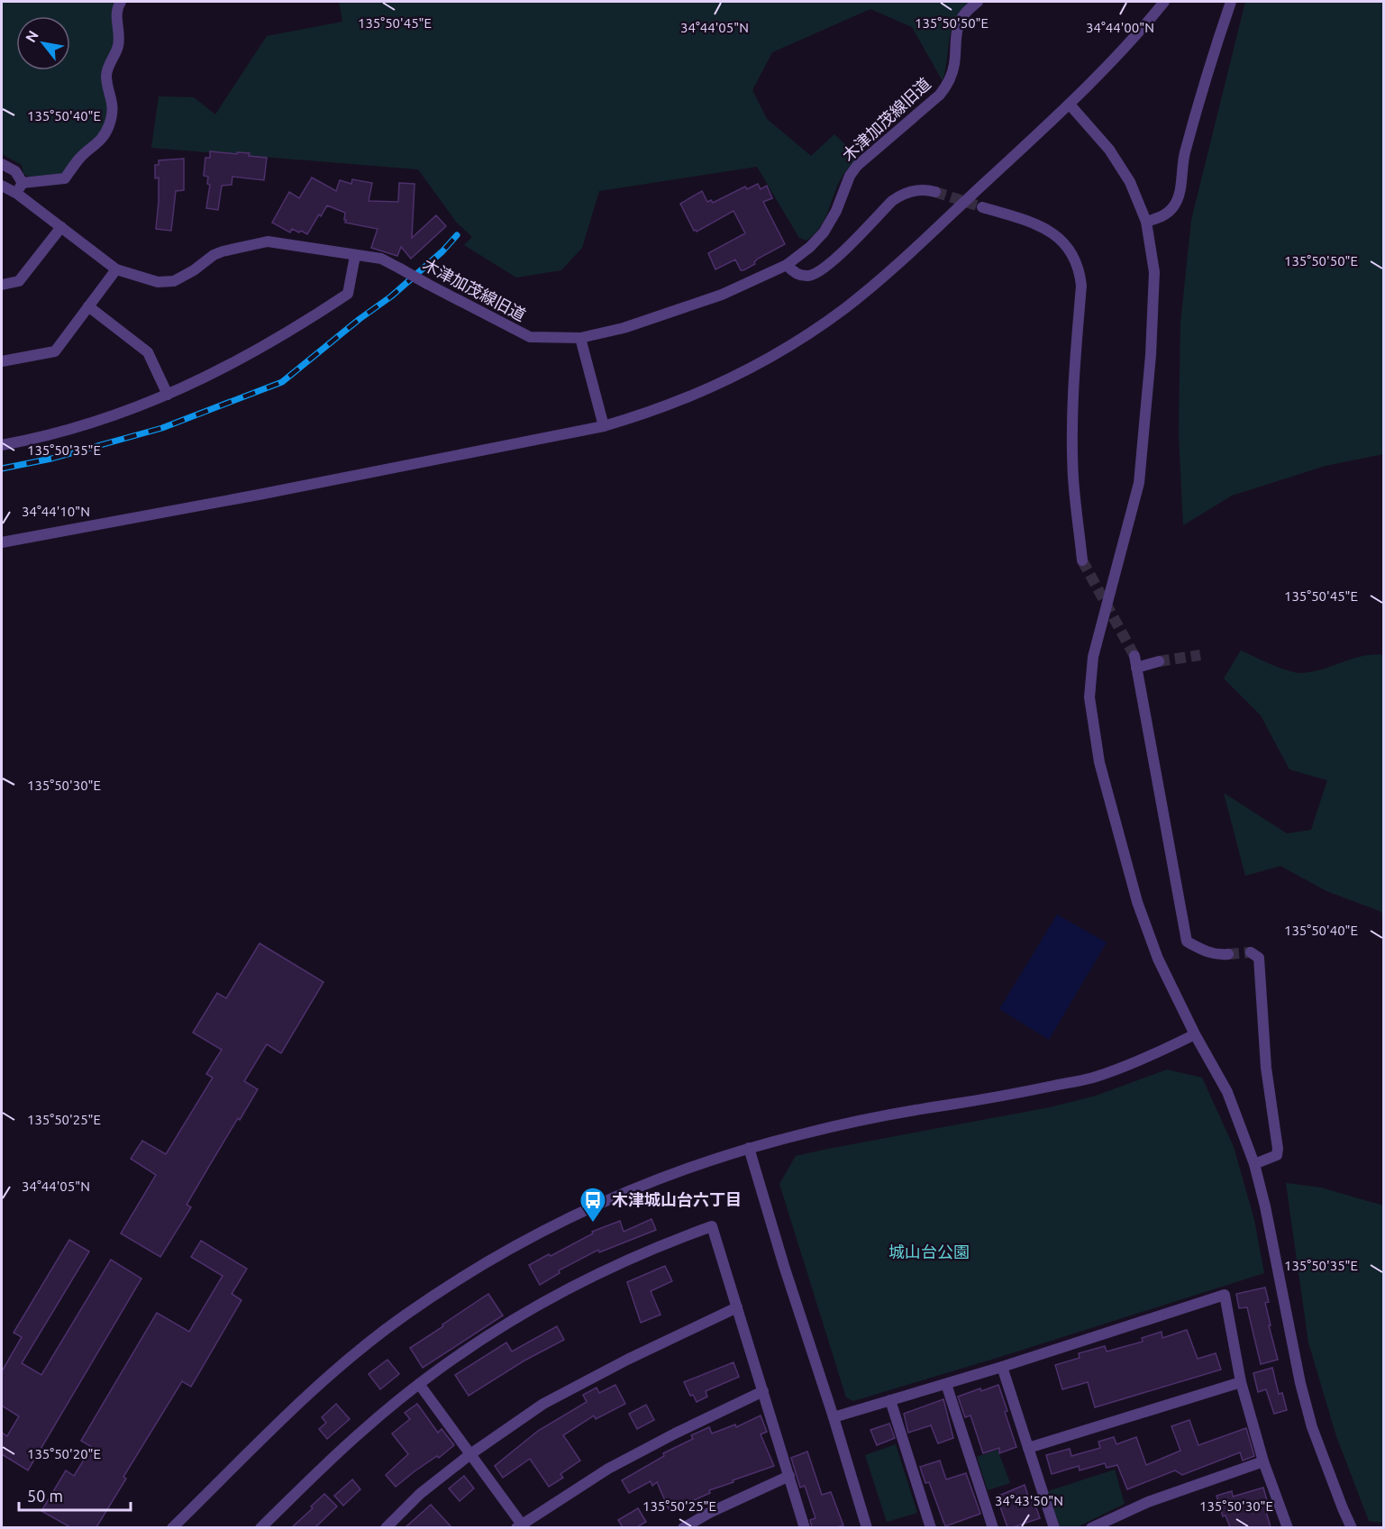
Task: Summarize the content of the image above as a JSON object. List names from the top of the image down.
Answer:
{
  "streets": {
    "street": ["木津加茂線旧道"]
  },
  "parks": ["城山台公園"],
  "places": {
    "bus stop": ["木津城山台六丁目"]
  },
  "scale_bar": "50 m",
  "north": "top left",
  "coordinates": [
    "135°50'45\"E",
    "135°50'50\"E",
    "34°44'05\"N",
    "34°44'00\"N",
    "135°50'40\"E",
    "135°50'35\"E",
    "34°44'10\"N",
    "135°50'30\"E",
    "135°50'25\"E",
    "135°50'20\"E",
    "34°43'50\"N"
  ]
}
